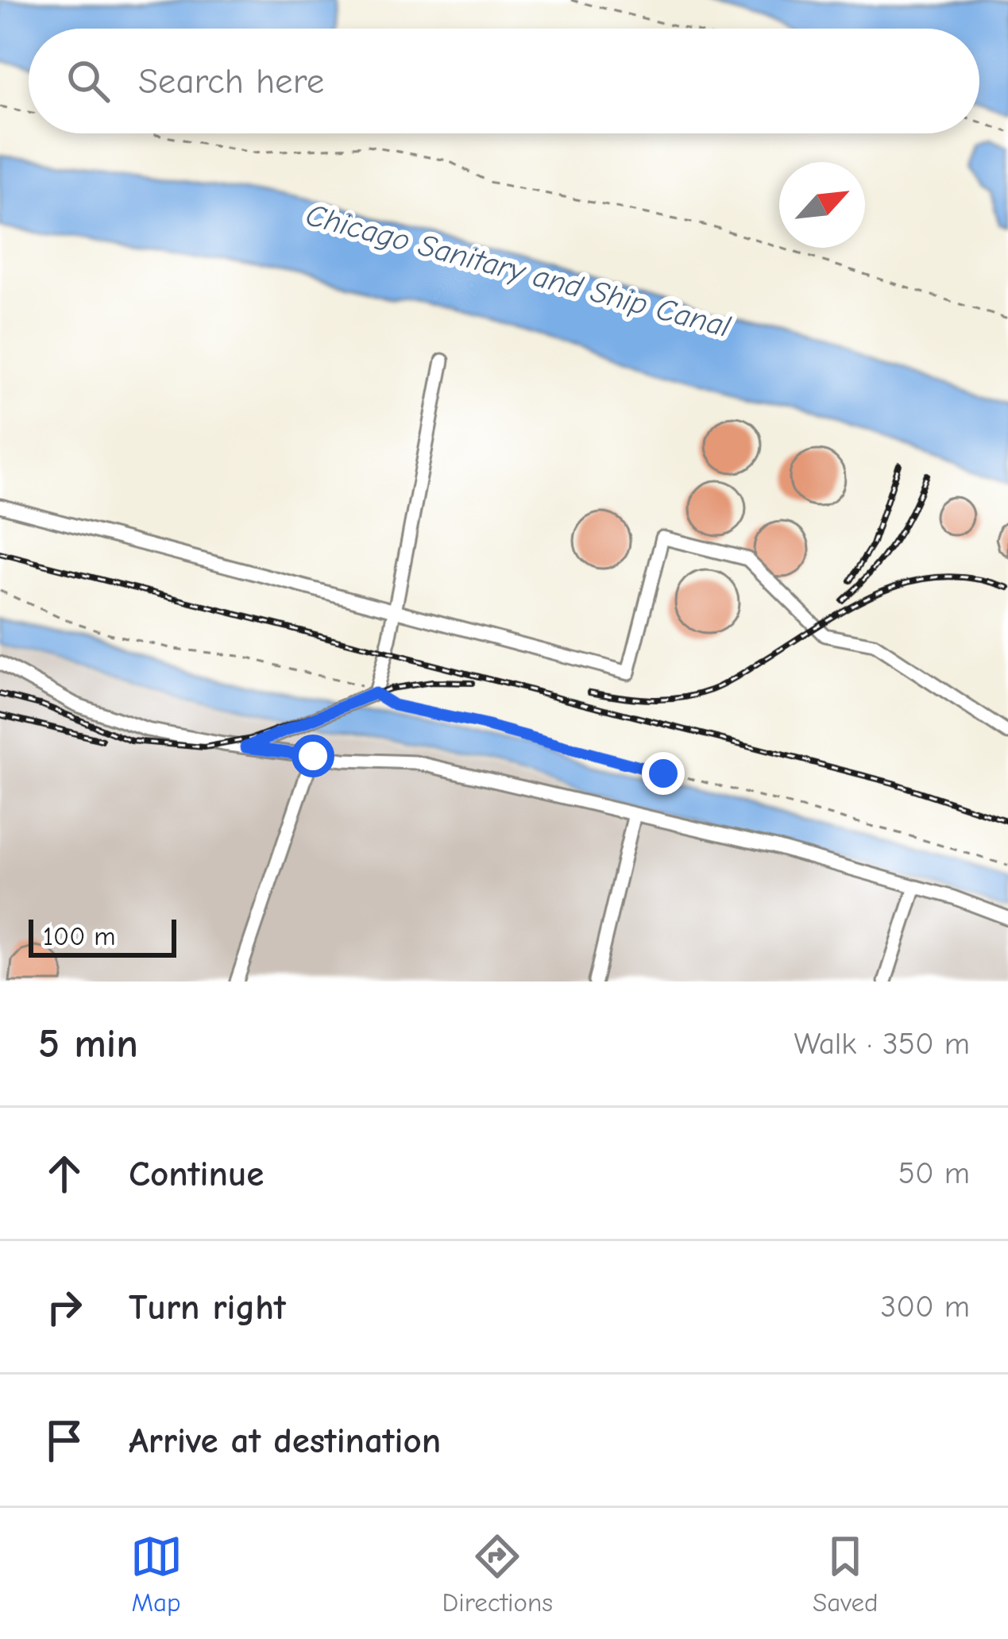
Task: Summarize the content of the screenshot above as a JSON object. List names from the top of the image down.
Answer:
{
  "water": ["Chicago Sanitary and Ship Canal"],
  "scale_bar": "100 m",
  "north": "top right",
  "page": {
    "search": "Search here",
    "scale": "100 m",
    "heading": ["5 min", "Walk · 350 m"],
    "list": [
      ["Continue", "50 m"],
      ["Turn right", "300 m"],
      "Arrive at destination"
    ],
    "nav": ["Map", "Directions", "Saved"]
  }
}
